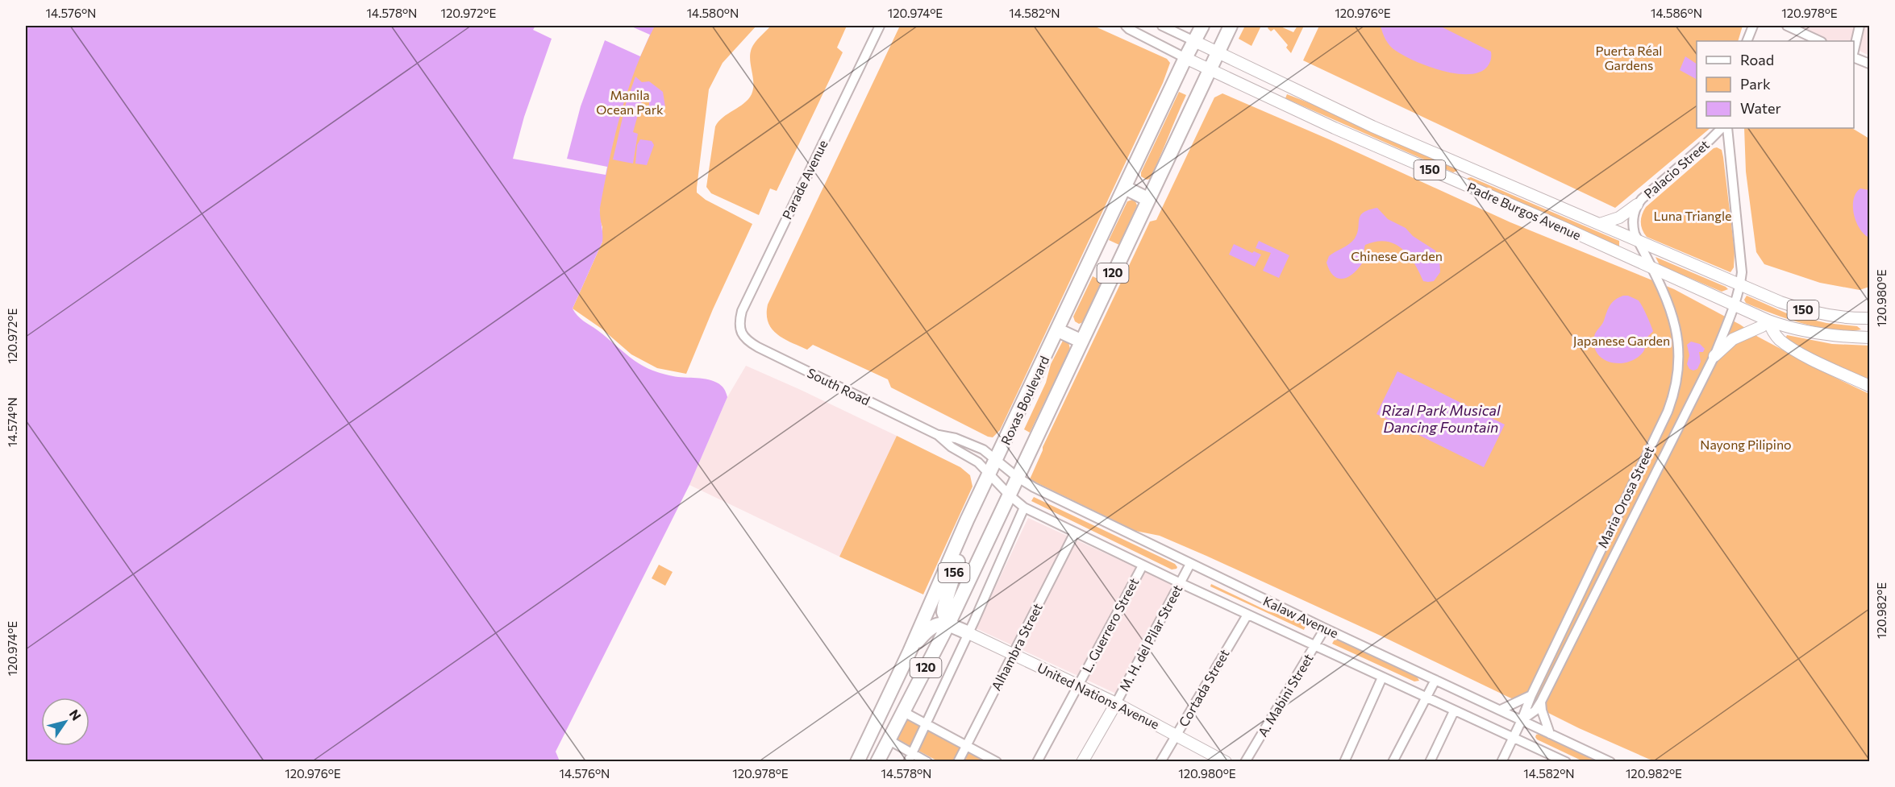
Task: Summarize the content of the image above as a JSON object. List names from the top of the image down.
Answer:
{
  "streets": {
    "highway": ["120", "Roxas Boulevard", "156"],
    "main road": [
      "150",
      "Padre Burgos Avenue",
      "M. H. del Pilar Street",
      "United Nations Avenue"
    ],
    "street": [
      "Palacio Street",
      "Parade Avenue",
      "South Road",
      "Maria Orosa Street",
      "Kalaw Avenue",
      "L. Guerrero Street",
      "Alhambra Street",
      "Cortada Street",
      "A. Mabini Street"
    ]
  },
  "crossings": [
    ["Palacio Street", "Padre Burgos Avenue"],
    ["Palacio Street", "Maria Orosa Street"],
    ["Parade Avenue", "South Road"],
    ["Padre Burgos Avenue", "120"],
    ["Padre Burgos Avenue", "Roxas Boulevard"],
    ["Padre Burgos Avenue", "Maria Orosa Street"],
    ["120", "Roxas Boulevard"],
    ["South Road", "Roxas Boulevard"],
    ["South Road", "Kalaw Avenue"],
    ["Roxas Boulevard", "156"],
    ["Roxas Boulevard", "Kalaw Avenue"],
    ["Maria Orosa Street", "Kalaw Avenue"],
    ["Kalaw Avenue", "L. Guerrero Street"],
    ["Kalaw Avenue", "M. H. del Pilar Street"],
    ["Kalaw Avenue", "Alhambra Street"],
    ["Kalaw Avenue", "Cortada Street"],
    ["Kalaw Avenue", "A. Mabini Street"],
    ["L. Guerrero Street", "United Nations Avenue"],
    ["M. H. del Pilar Street", "United Nations Avenue"],
    ["Alhambra Street", "United Nations Avenue"],
    ["Cortada Street", "United Nations Avenue"]
  ],
  "water": ["Rizal Park Musical Dancing Fountain"],
  "parks": [
    "Puerta Réal Gardens",
    "Manila Ocean Park",
    "Luna Triangle",
    "Chinese Garden",
    "Japanese Garden",
    "Nayong Pilipino"
  ],
  "legend": ["Road", "Park", "Water"],
  "north": "top right",
  "coordinates": [
    "14.576°N",
    "14.578°N",
    "120.972°E",
    "14.580°N",
    "120.974°E",
    "14.582°N",
    "120.976°E",
    "14.586°N",
    "120.978°E",
    "120.980°E",
    "14.574°N",
    "120.982°E"
  ]
}
